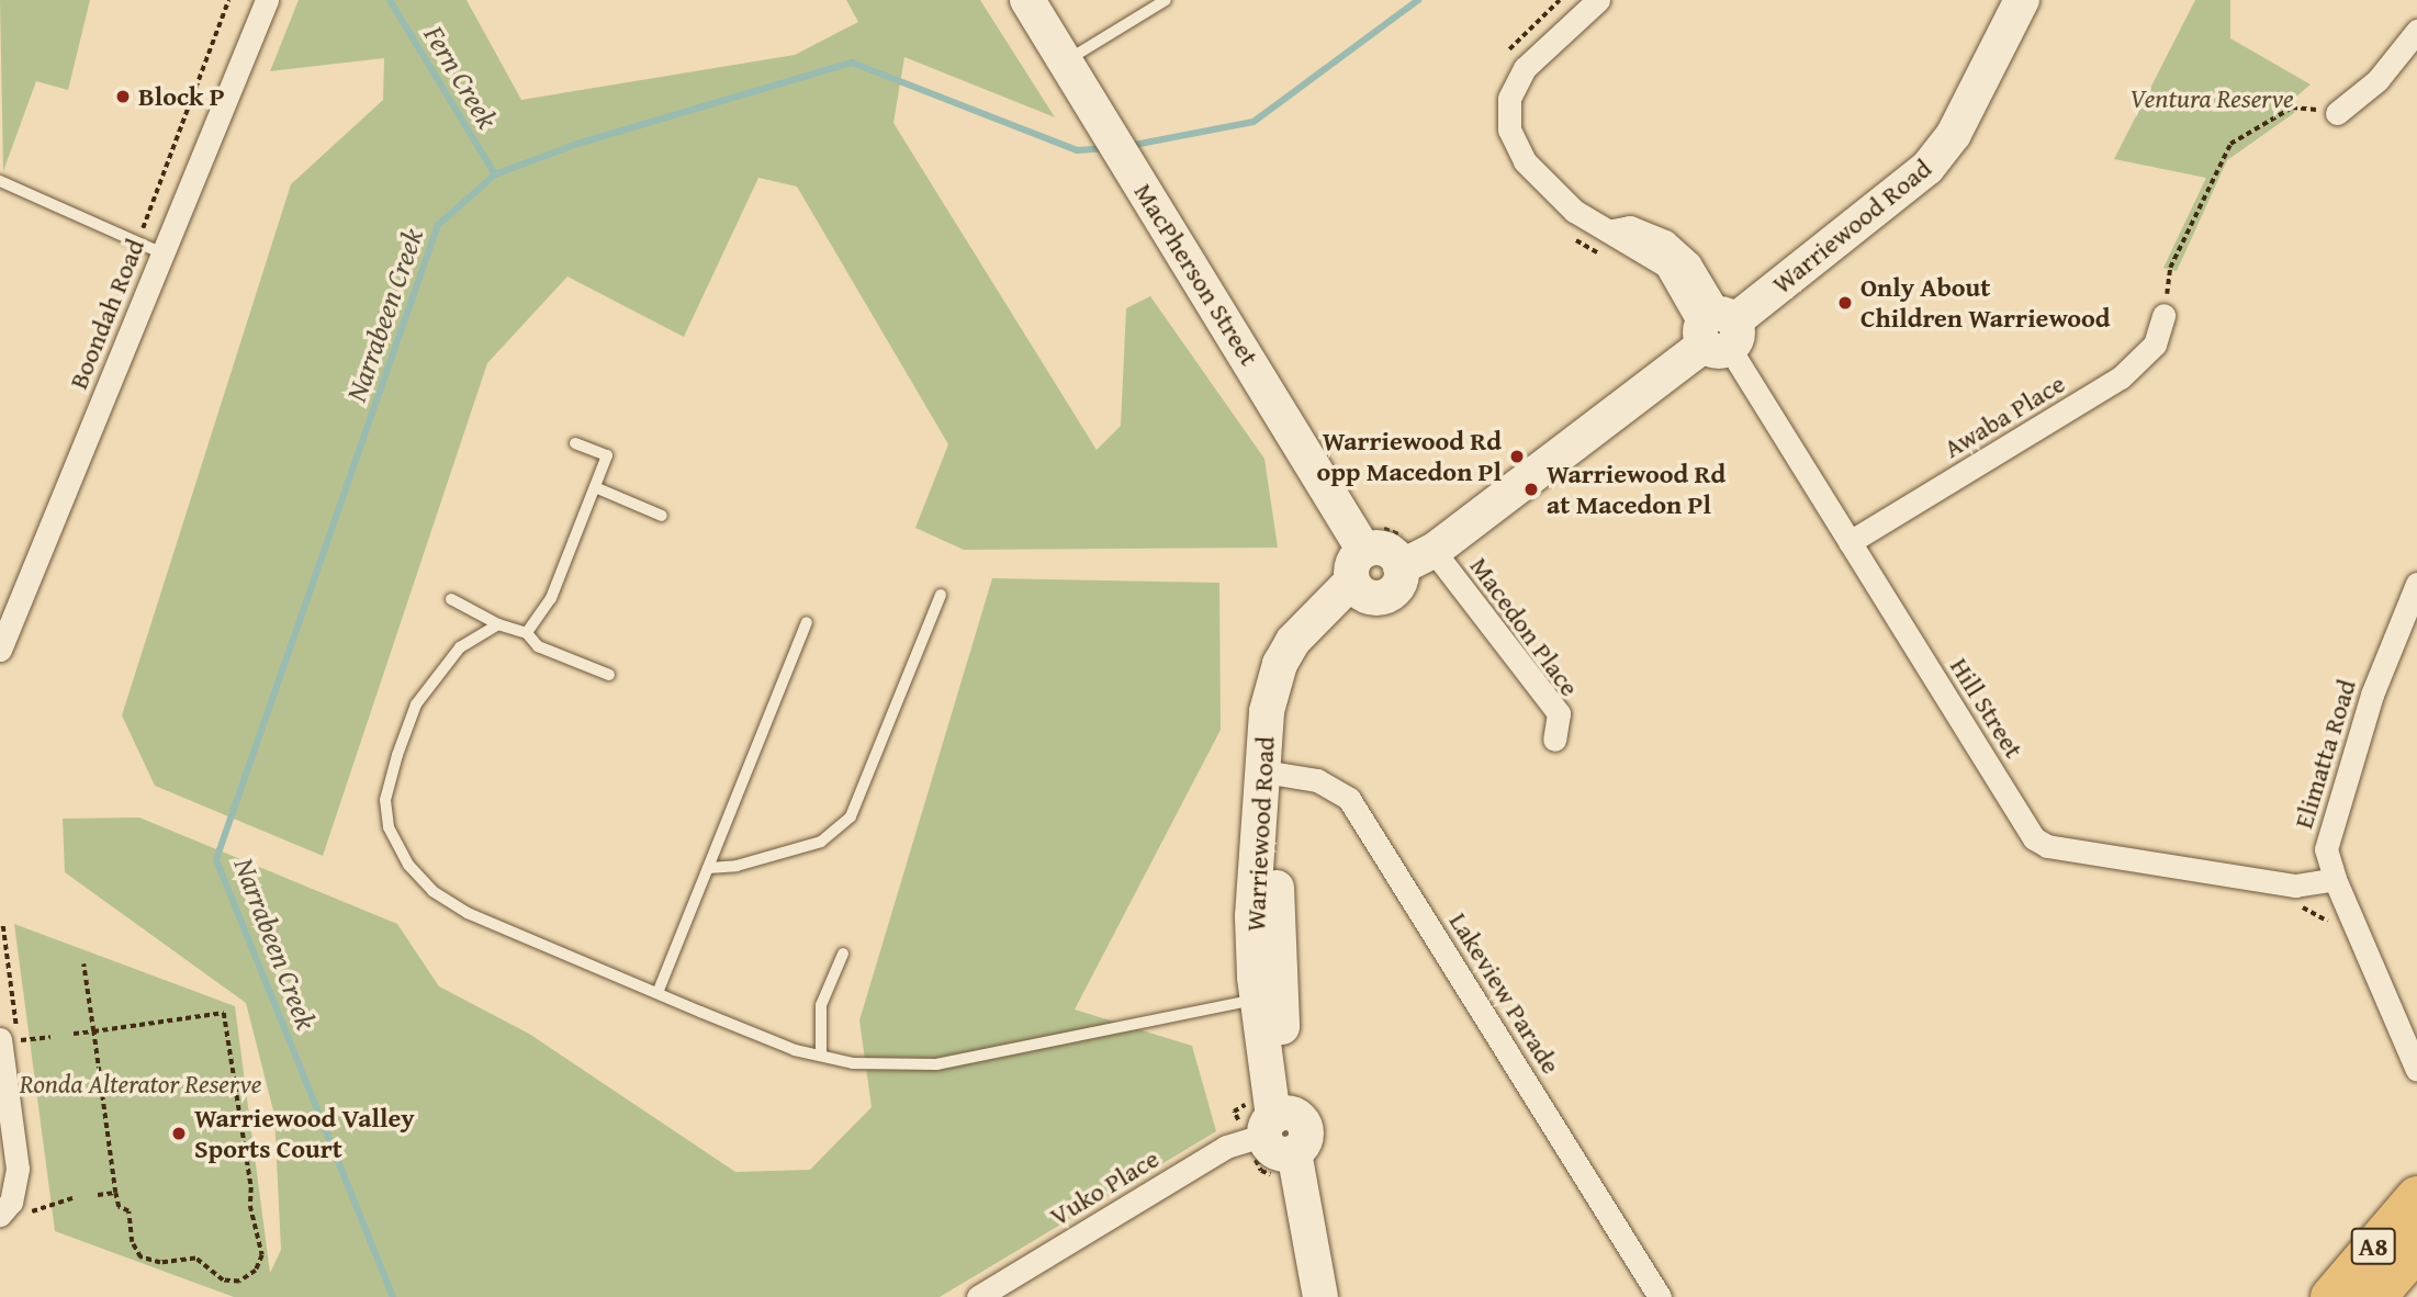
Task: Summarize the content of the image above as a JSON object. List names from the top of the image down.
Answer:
{
  "streets": {
    "highway": ["A8"],
    "street": [
      "Warriewood Road",
      "MacPherson Street",
      "Boondah Road",
      "Awaba Place",
      "Macedon Place",
      "Hill Street",
      "Elimatta Road",
      "Lakeview Parade",
      "Vuko Place"
    ]
  },
  "crossings": [
    ["Warriewood Road", "MacPherson Street"],
    ["Warriewood Road", "Macedon Place"],
    ["Warriewood Road", "Hill Street"],
    ["Warriewood Road", "Lakeview Parade"],
    ["Warriewood Road", "Vuko Place"],
    ["Awaba Place", "Hill Street"],
    ["Hill Street", "Elimatta Road"]
  ],
  "water": ["Fern Creek", "Narrabeen Creek"],
  "parks": ["Ventura Reserve", "Ronda Alterator Reserve"],
  "places": [
    "Block P",
    "Only About Children Warriewood",
    "Warriewood Rd opp Macedon Pl",
    "Warriewood Rd at Macedon Pl",
    "Warriewood Valley Sports Court"
  ]
}
